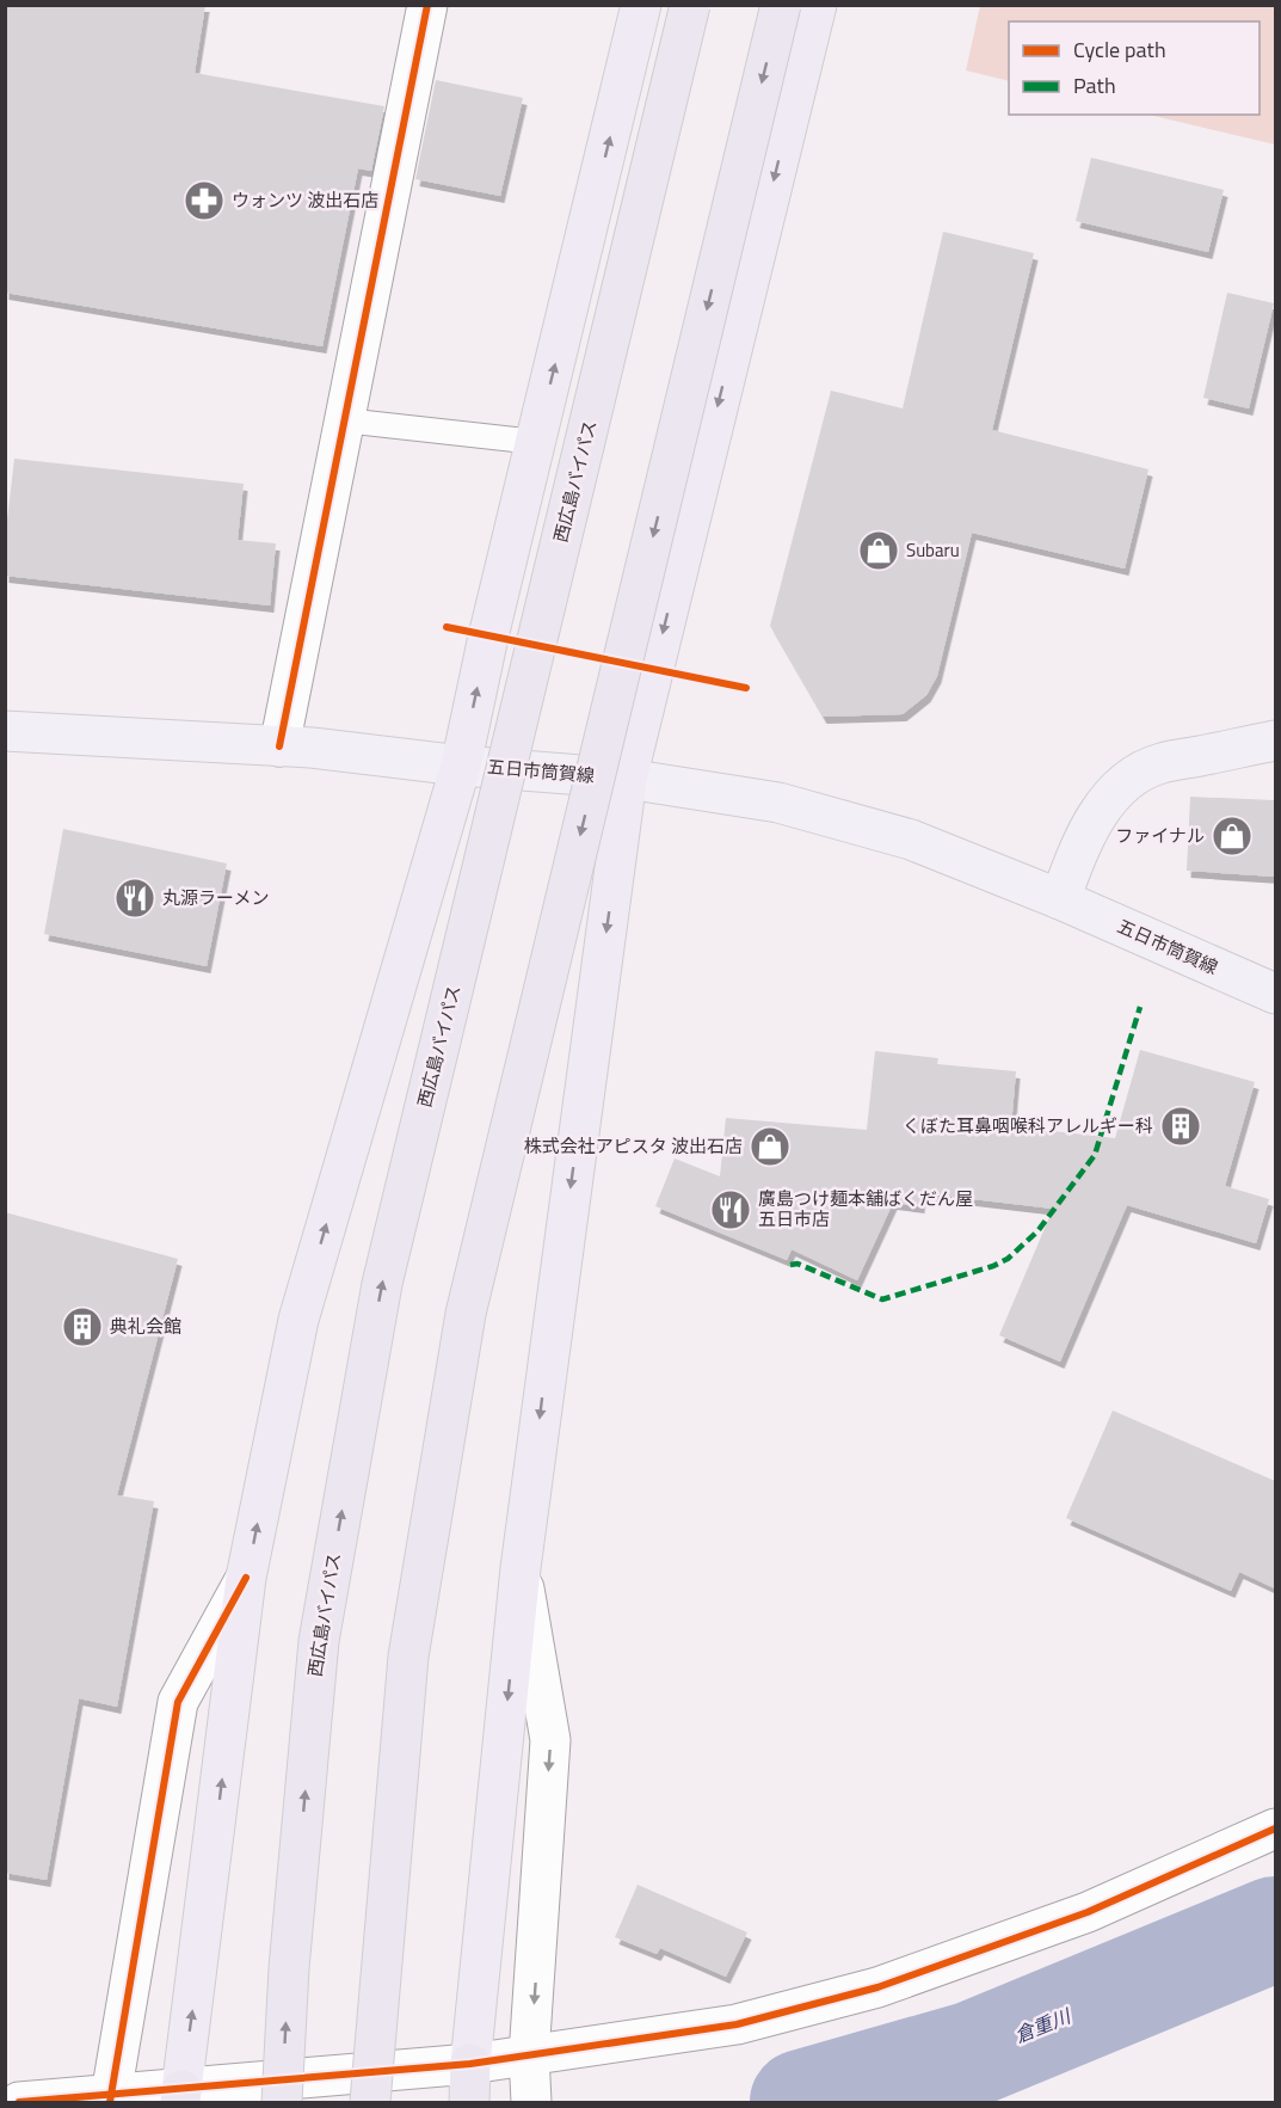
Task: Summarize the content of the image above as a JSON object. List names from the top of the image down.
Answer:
{
  "streets": {
    "highway": ["西広島バイパス"],
    "main road": ["五日市筒賀線"]
  },
  "water": ["倉重川"],
  "places": {
    "pharmacy": ["ウォンツ 波出石店"],
    "shop": ["Subaru", "ファイナル", "株式会社アピスタ 波出石店"],
    "restaurant": ["丸源ラーメン", "廣島つけ麺本舗ばくだん屋 五日市店"],
    "building": ["くぼた耳鼻咽喉科アレルギー科", "典礼会館"]
  },
  "legend": ["Cycle path", "Path"]
}
